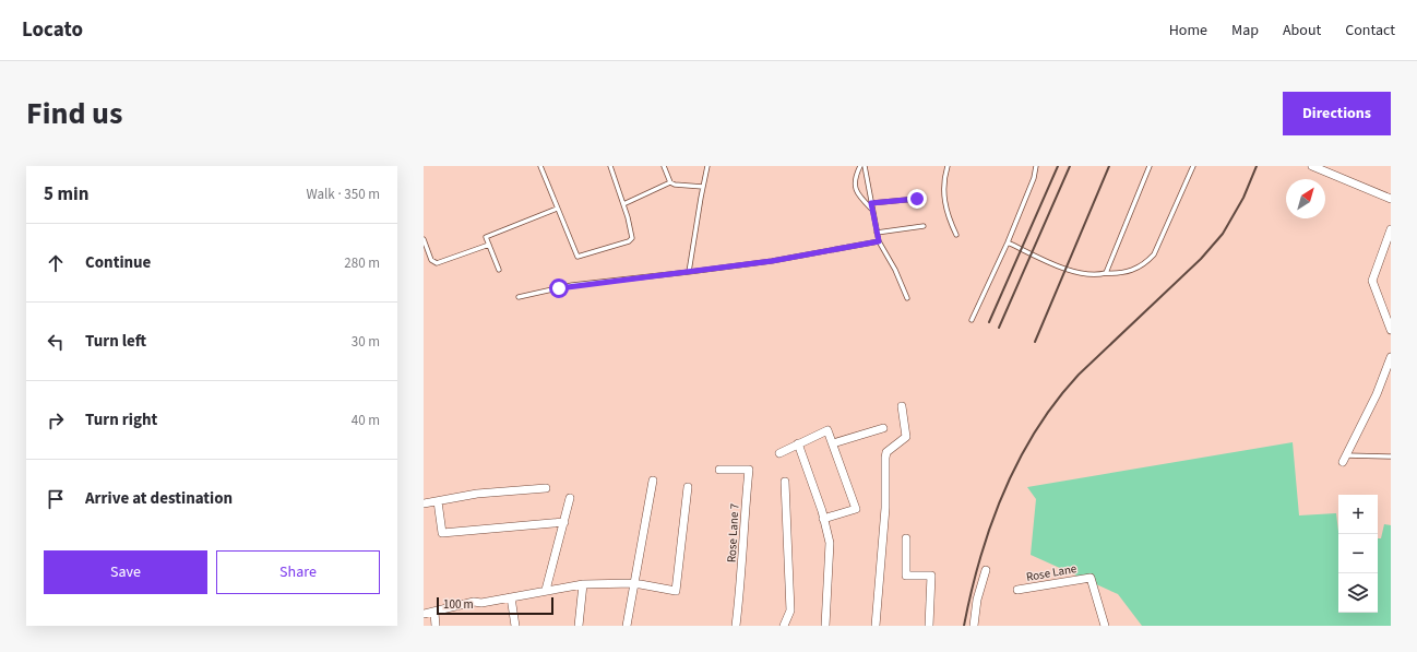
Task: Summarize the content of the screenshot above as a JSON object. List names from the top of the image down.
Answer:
{
  "streets": {
    "street": ["Rose Lane 7", "Rose Lane"]
  },
  "scale_bar": "100 m",
  "north": "top right",
  "page": {
    "header": "Locato",
    "nav": [
      "Home",
      "Map",
      "About",
      "Contact"
    ],
    "title": "Find us",
    "buttons": [
      "Directions",
      ["Save", "Share"]
    ],
    "heading": ["5 min", "Walk · 350 m"],
    "list": [
      ["Continue", "280 m"],
      ["Turn left", "30 m"],
      ["Turn right", "40 m"],
      "Arrive at destination"
    ],
    "map_buttons": ["+", "−"],
    "scale": "100 m"
  }
}
